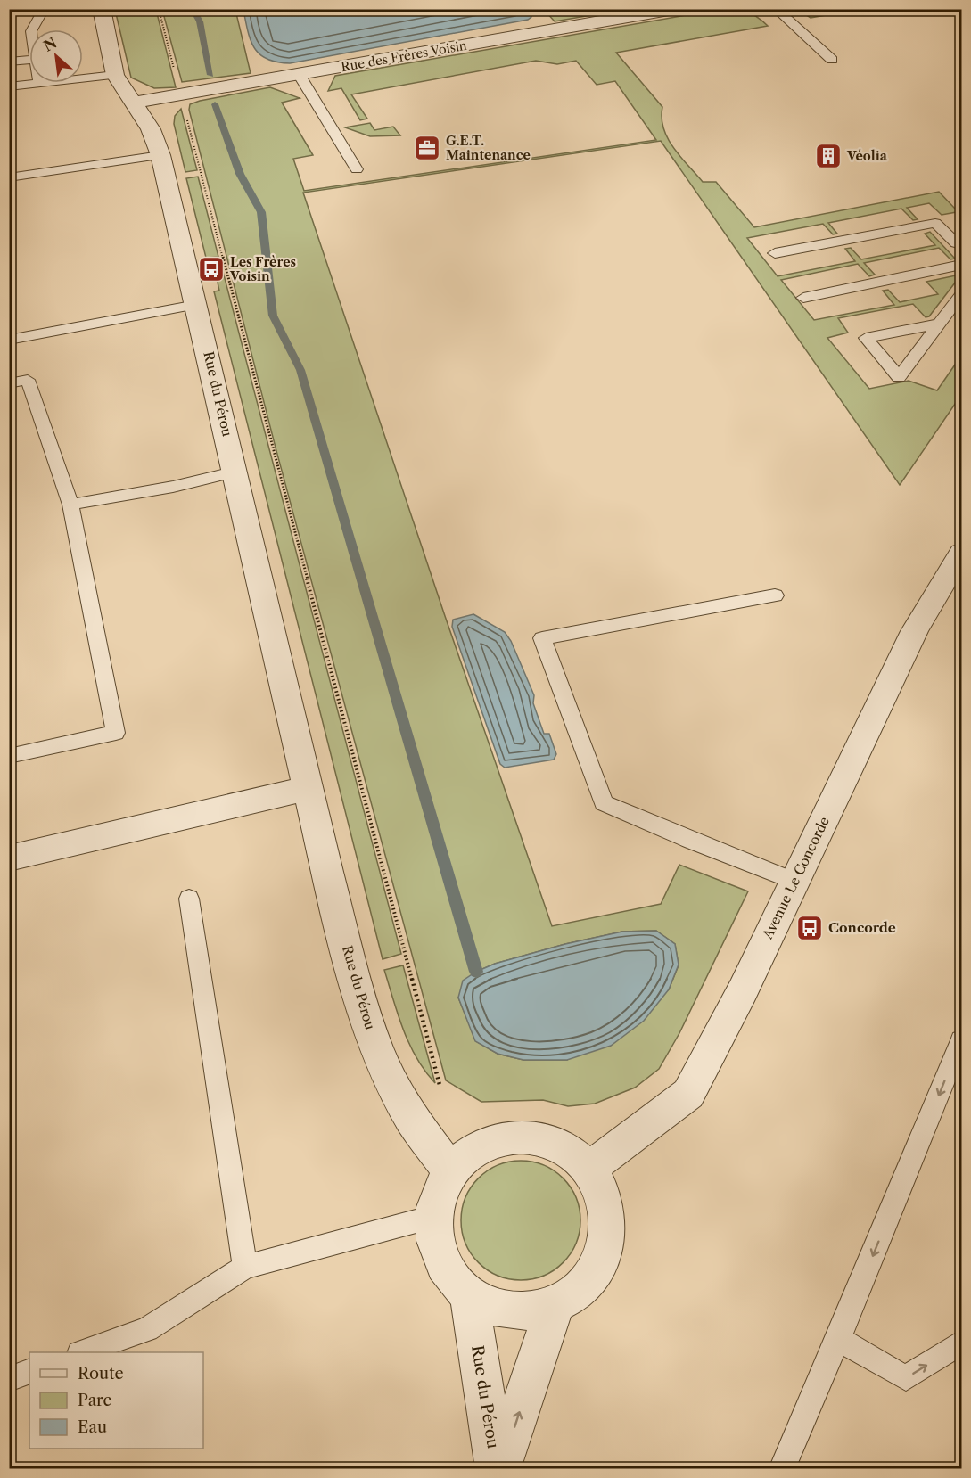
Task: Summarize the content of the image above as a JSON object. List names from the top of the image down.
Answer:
{
  "streets": {
    "street": ["Rue des Frères Voisin", "Rue du Pérou", "Avenue Le Concorde"]
  },
  "crossings": [
    ["Rue des Frères Voisin", "Rue du Pérou"],
    ["Rue du Pérou", "Avenue Le Concorde"]
  ],
  "places": {
    "office": ["G.E.T. Maintenance"],
    "building": ["Véolia"],
    "bus stop": ["Les Frères Voisin", "Concorde"]
  },
  "legend": ["Route", "Parc", "Eau"],
  "north": "top left"
}
